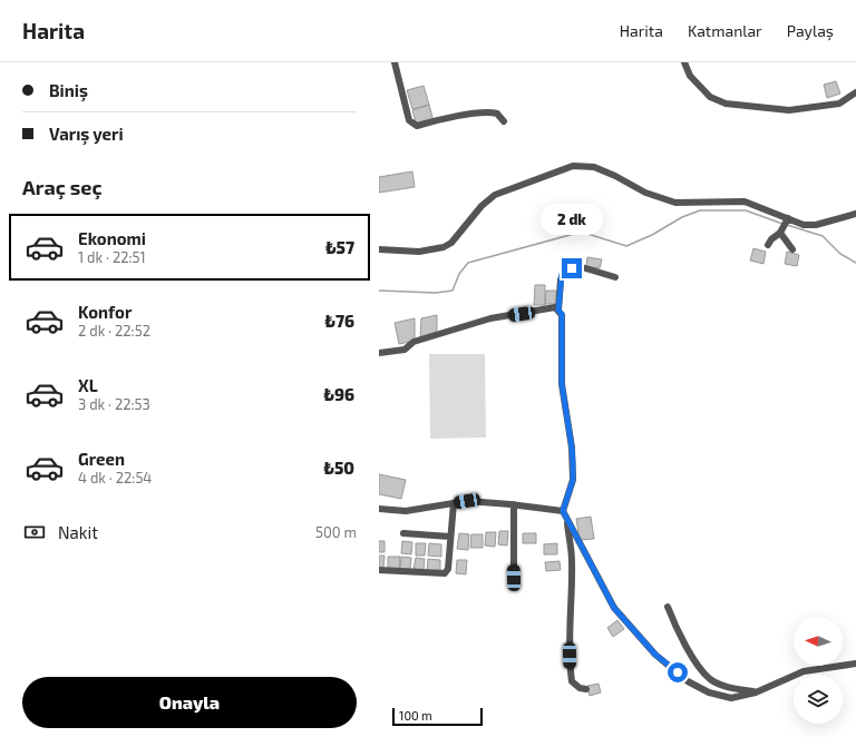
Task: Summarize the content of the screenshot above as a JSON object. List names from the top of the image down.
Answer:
{
  "scale_bar": "100 m",
  "north": "left",
  "page": {
    "header": "Harita",
    "nav": ["Harita", "Katmanlar", "Paylaş"],
    "banner": ["Biniş", "Varış yeri"],
    "heading": "Araç seç",
    "bubble": "2 dk",
    "list": [
      {
        "name": "Ekonomi",
        "note": "1 dk · 22:51",
        "value": "₺57"
      },
      {
        "name": "Konfor",
        "note": "2 dk · 22:52",
        "value": "₺76"
      },
      {
        "name": "XL",
        "note": "3 dk · 22:53",
        "value": "₺96"
      },
      {
        "name": "Green",
        "note": "4 dk · 22:54",
        "value": "₺50"
      }
    ],
    "pay": ["Nakit", "500 m"],
    "buttons": "Onayla",
    "scale": "100 m"
  }
}
